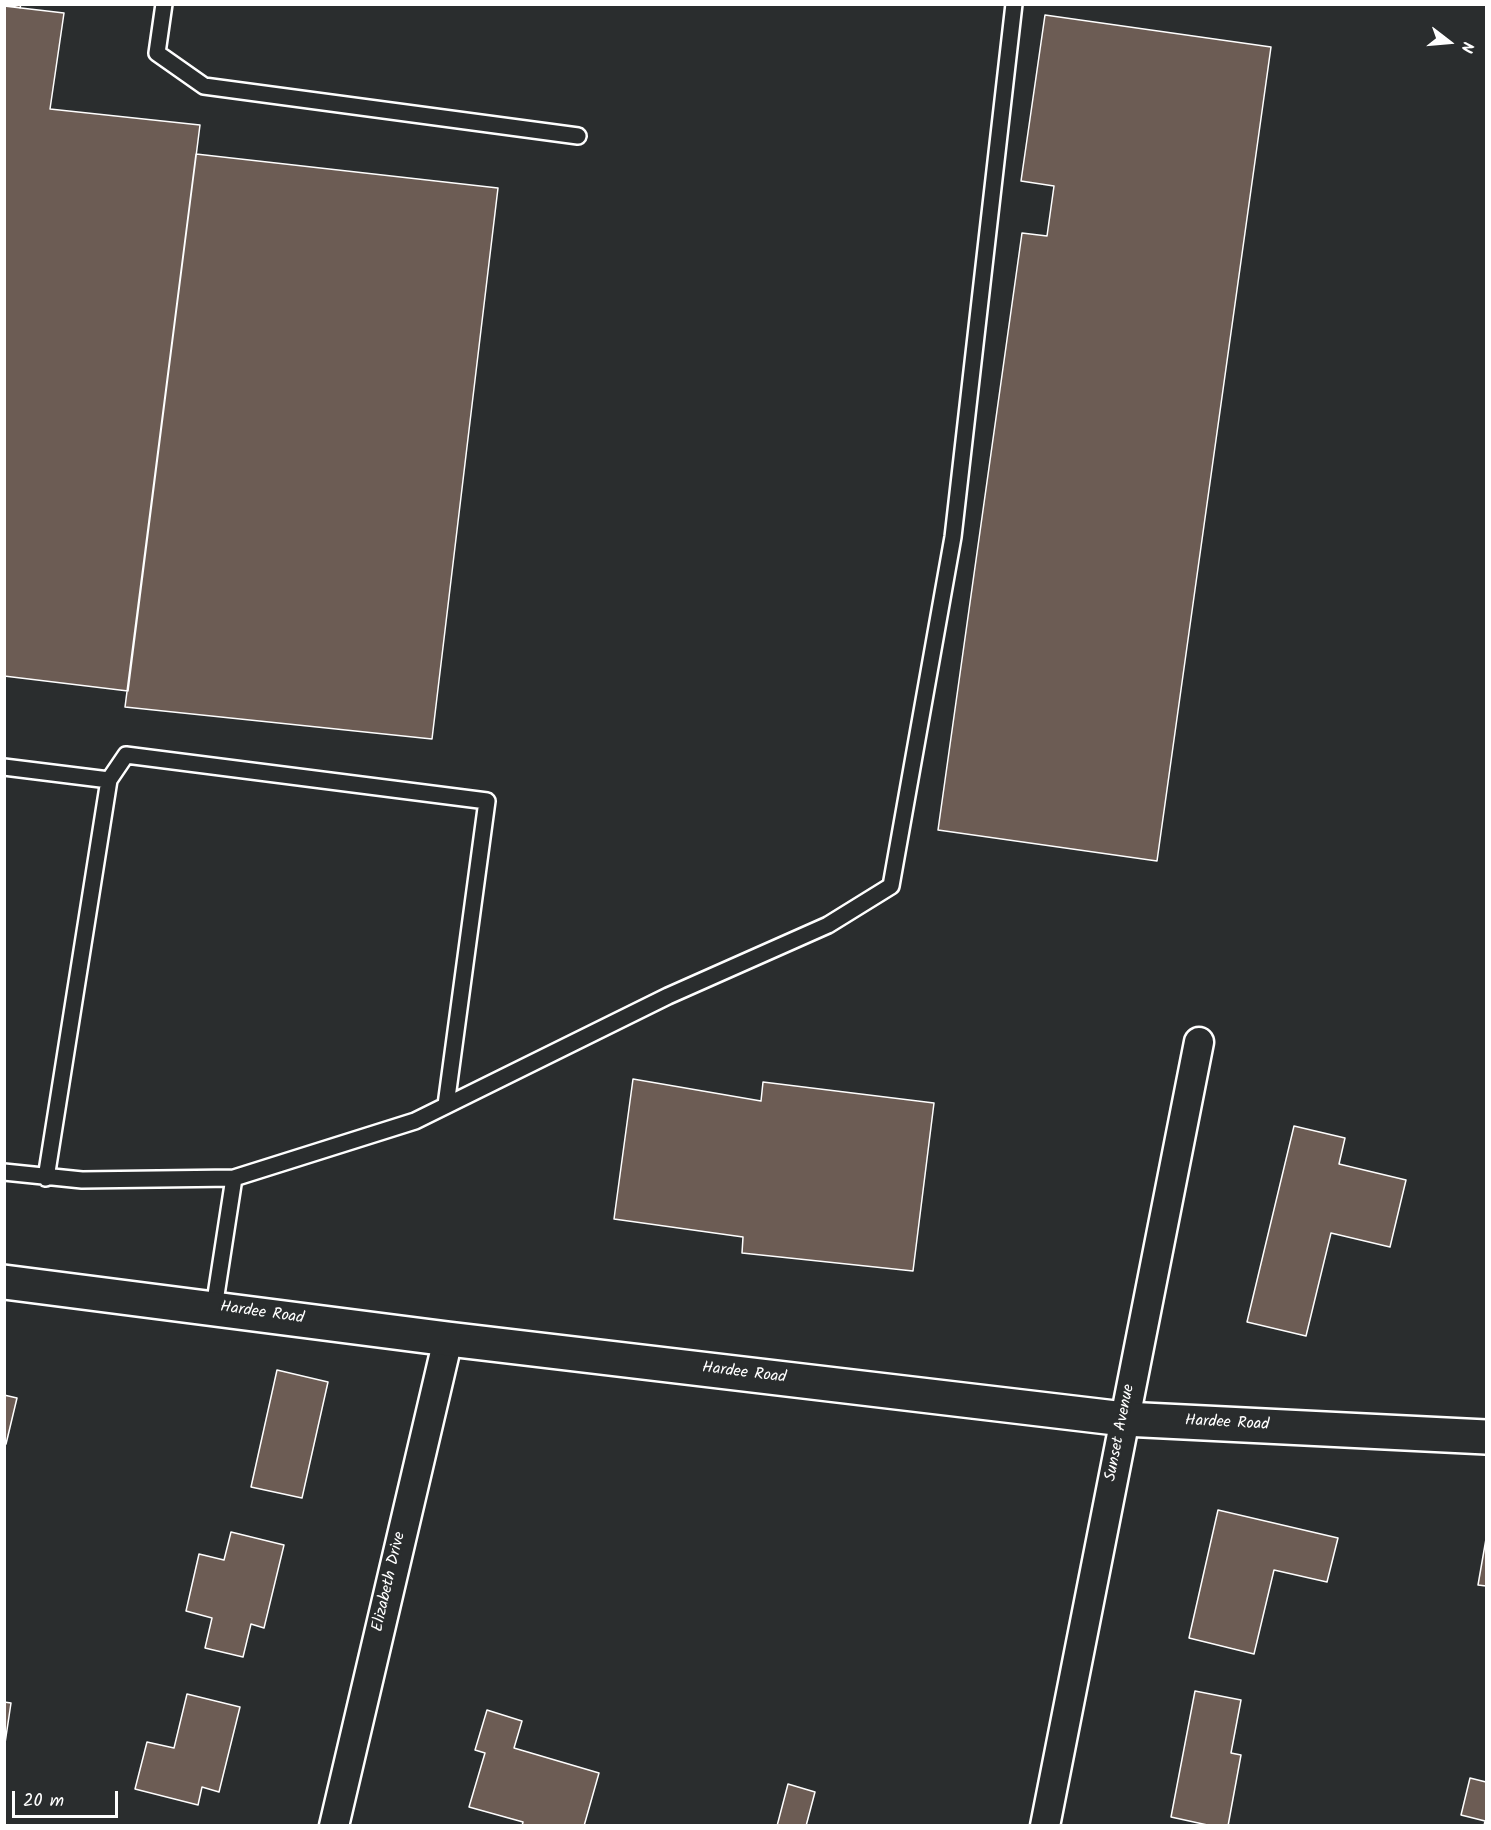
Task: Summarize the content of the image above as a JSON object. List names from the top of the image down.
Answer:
{
  "streets": {
    "street": ["Hardee Road", "Sunset Avenue", "Elizabeth Drive"]
  },
  "crossings": [
    ["Hardee Road", "Sunset Avenue"],
    ["Hardee Road", "Elizabeth Drive"]
  ],
  "scale_bar": "20 m",
  "north": "right"
}
